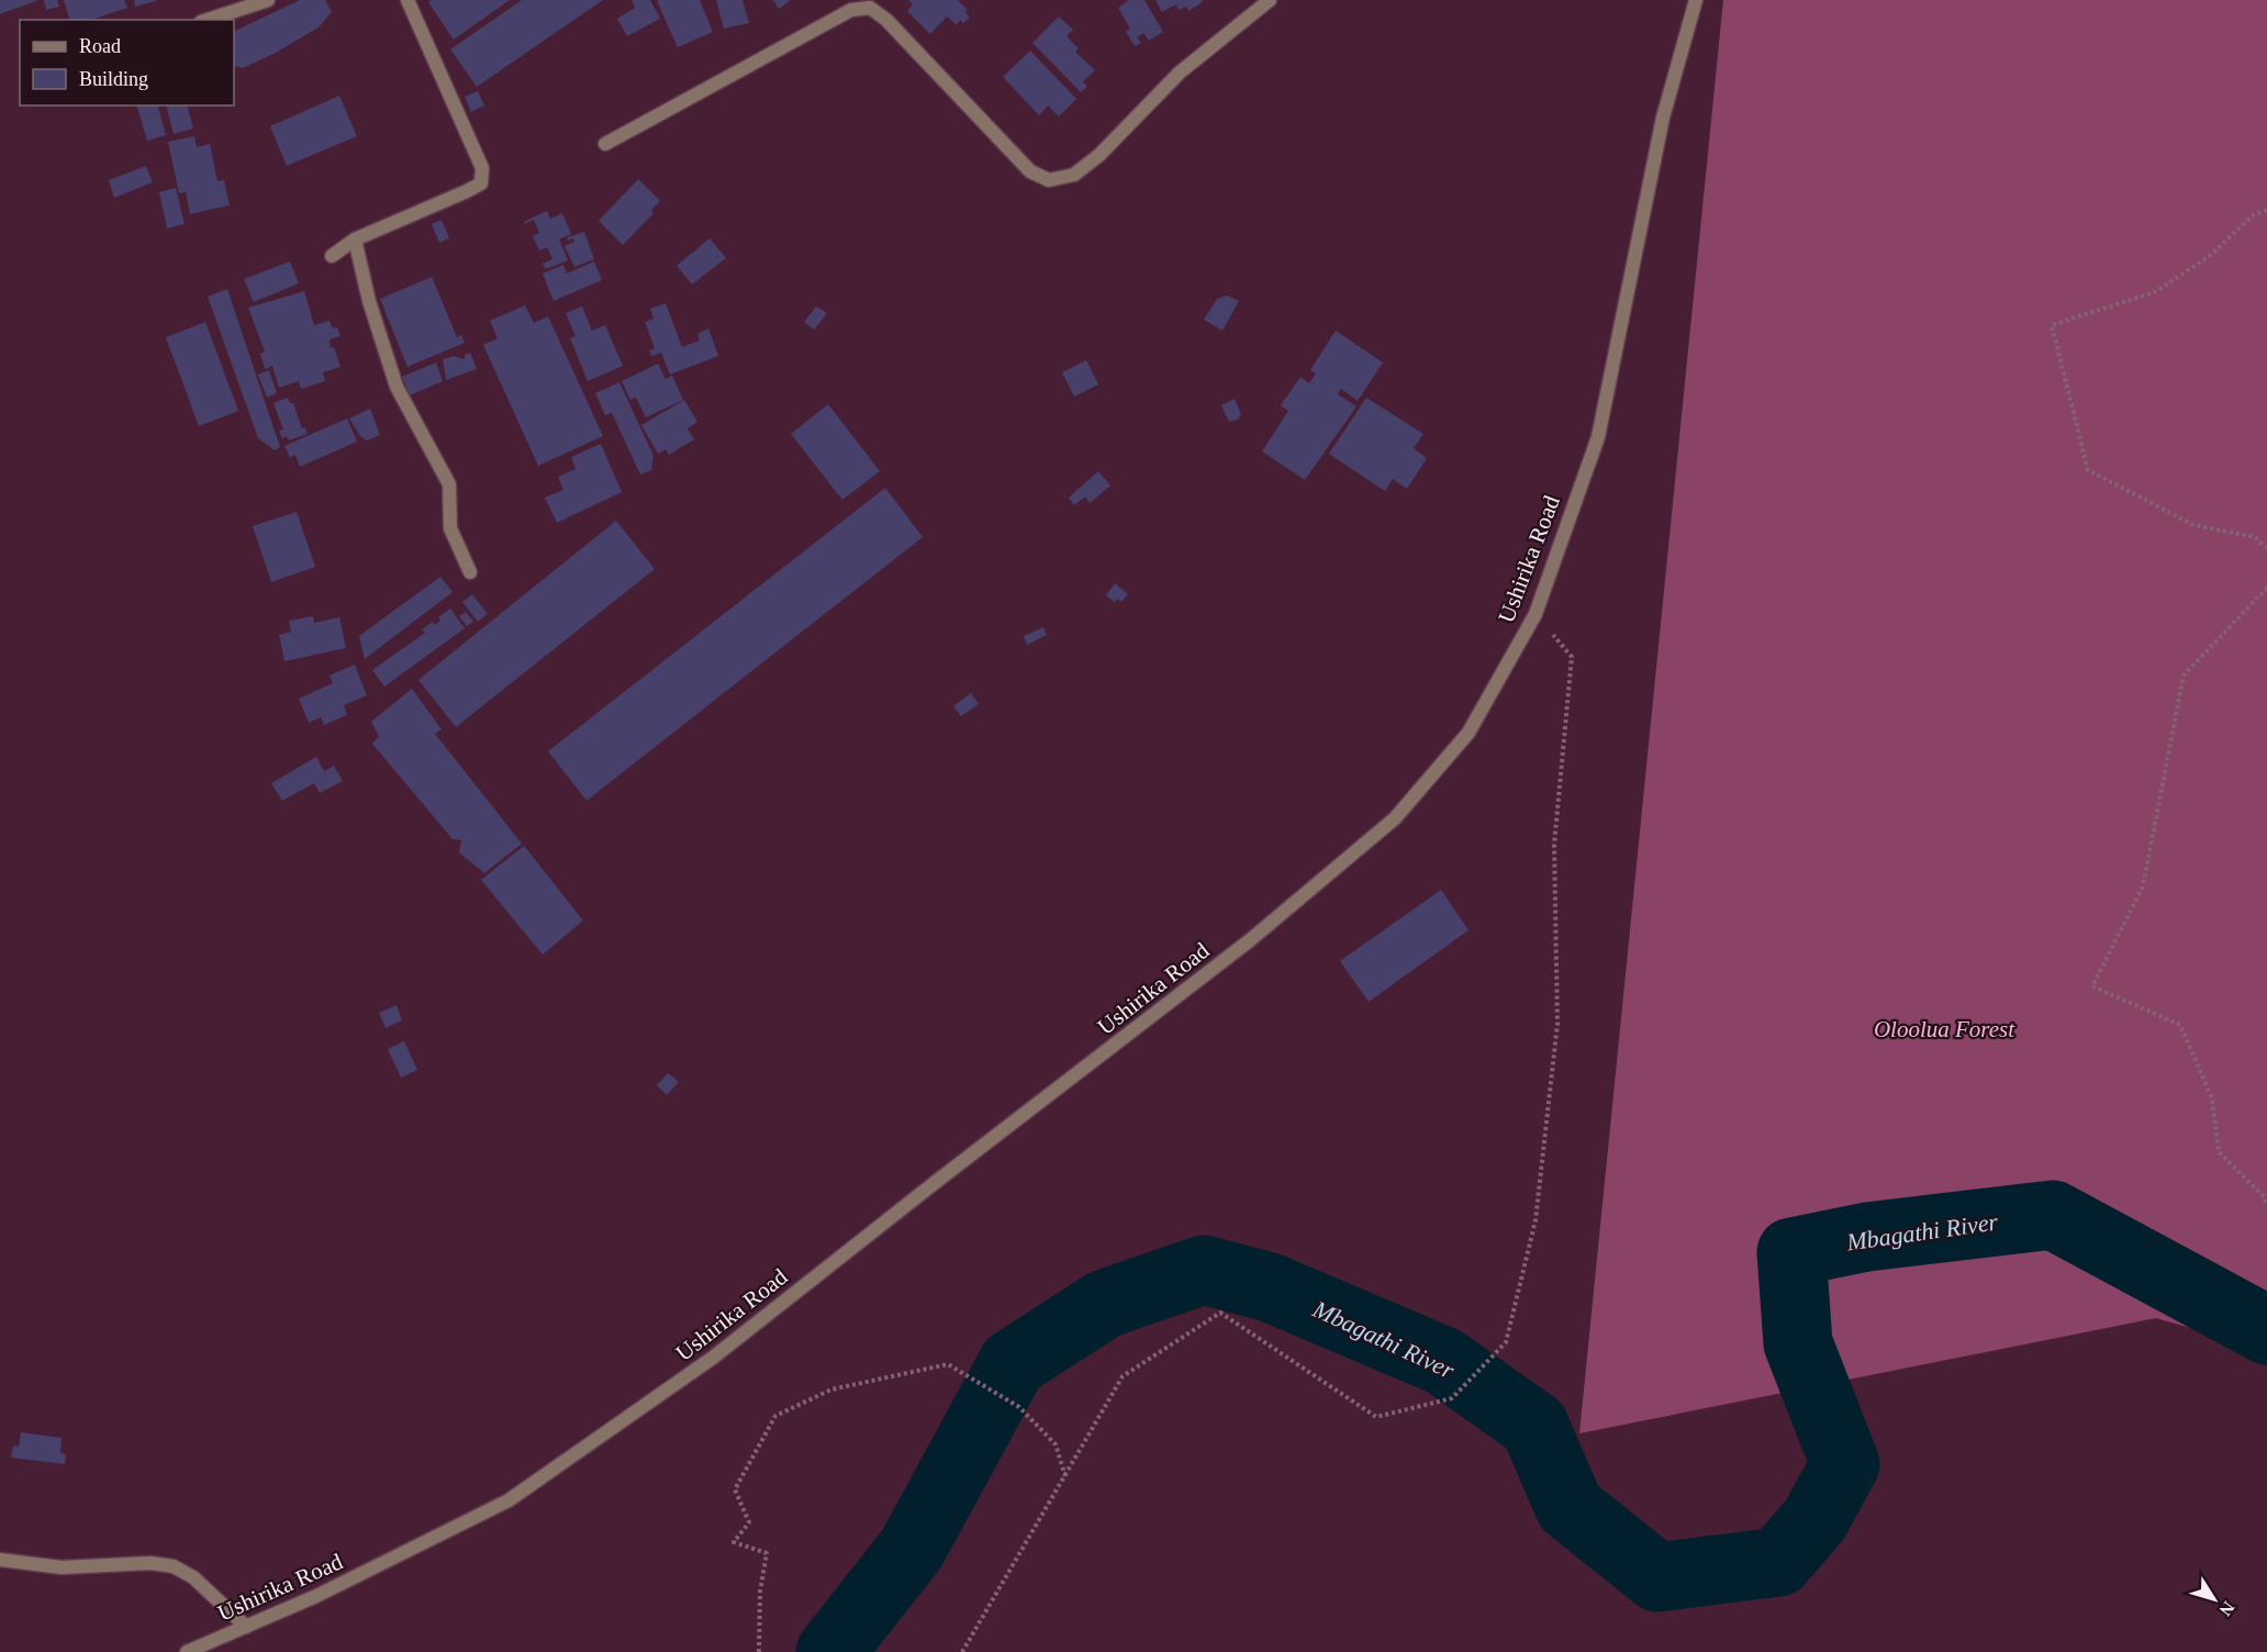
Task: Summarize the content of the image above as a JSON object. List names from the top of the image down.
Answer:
{
  "streets": {
    "street": ["Ushirika Road"]
  },
  "water": ["Mbagathi River"],
  "parks": ["Oloolua Forest"],
  "legend": ["Road", "Building"],
  "north": "bottom right"
}
